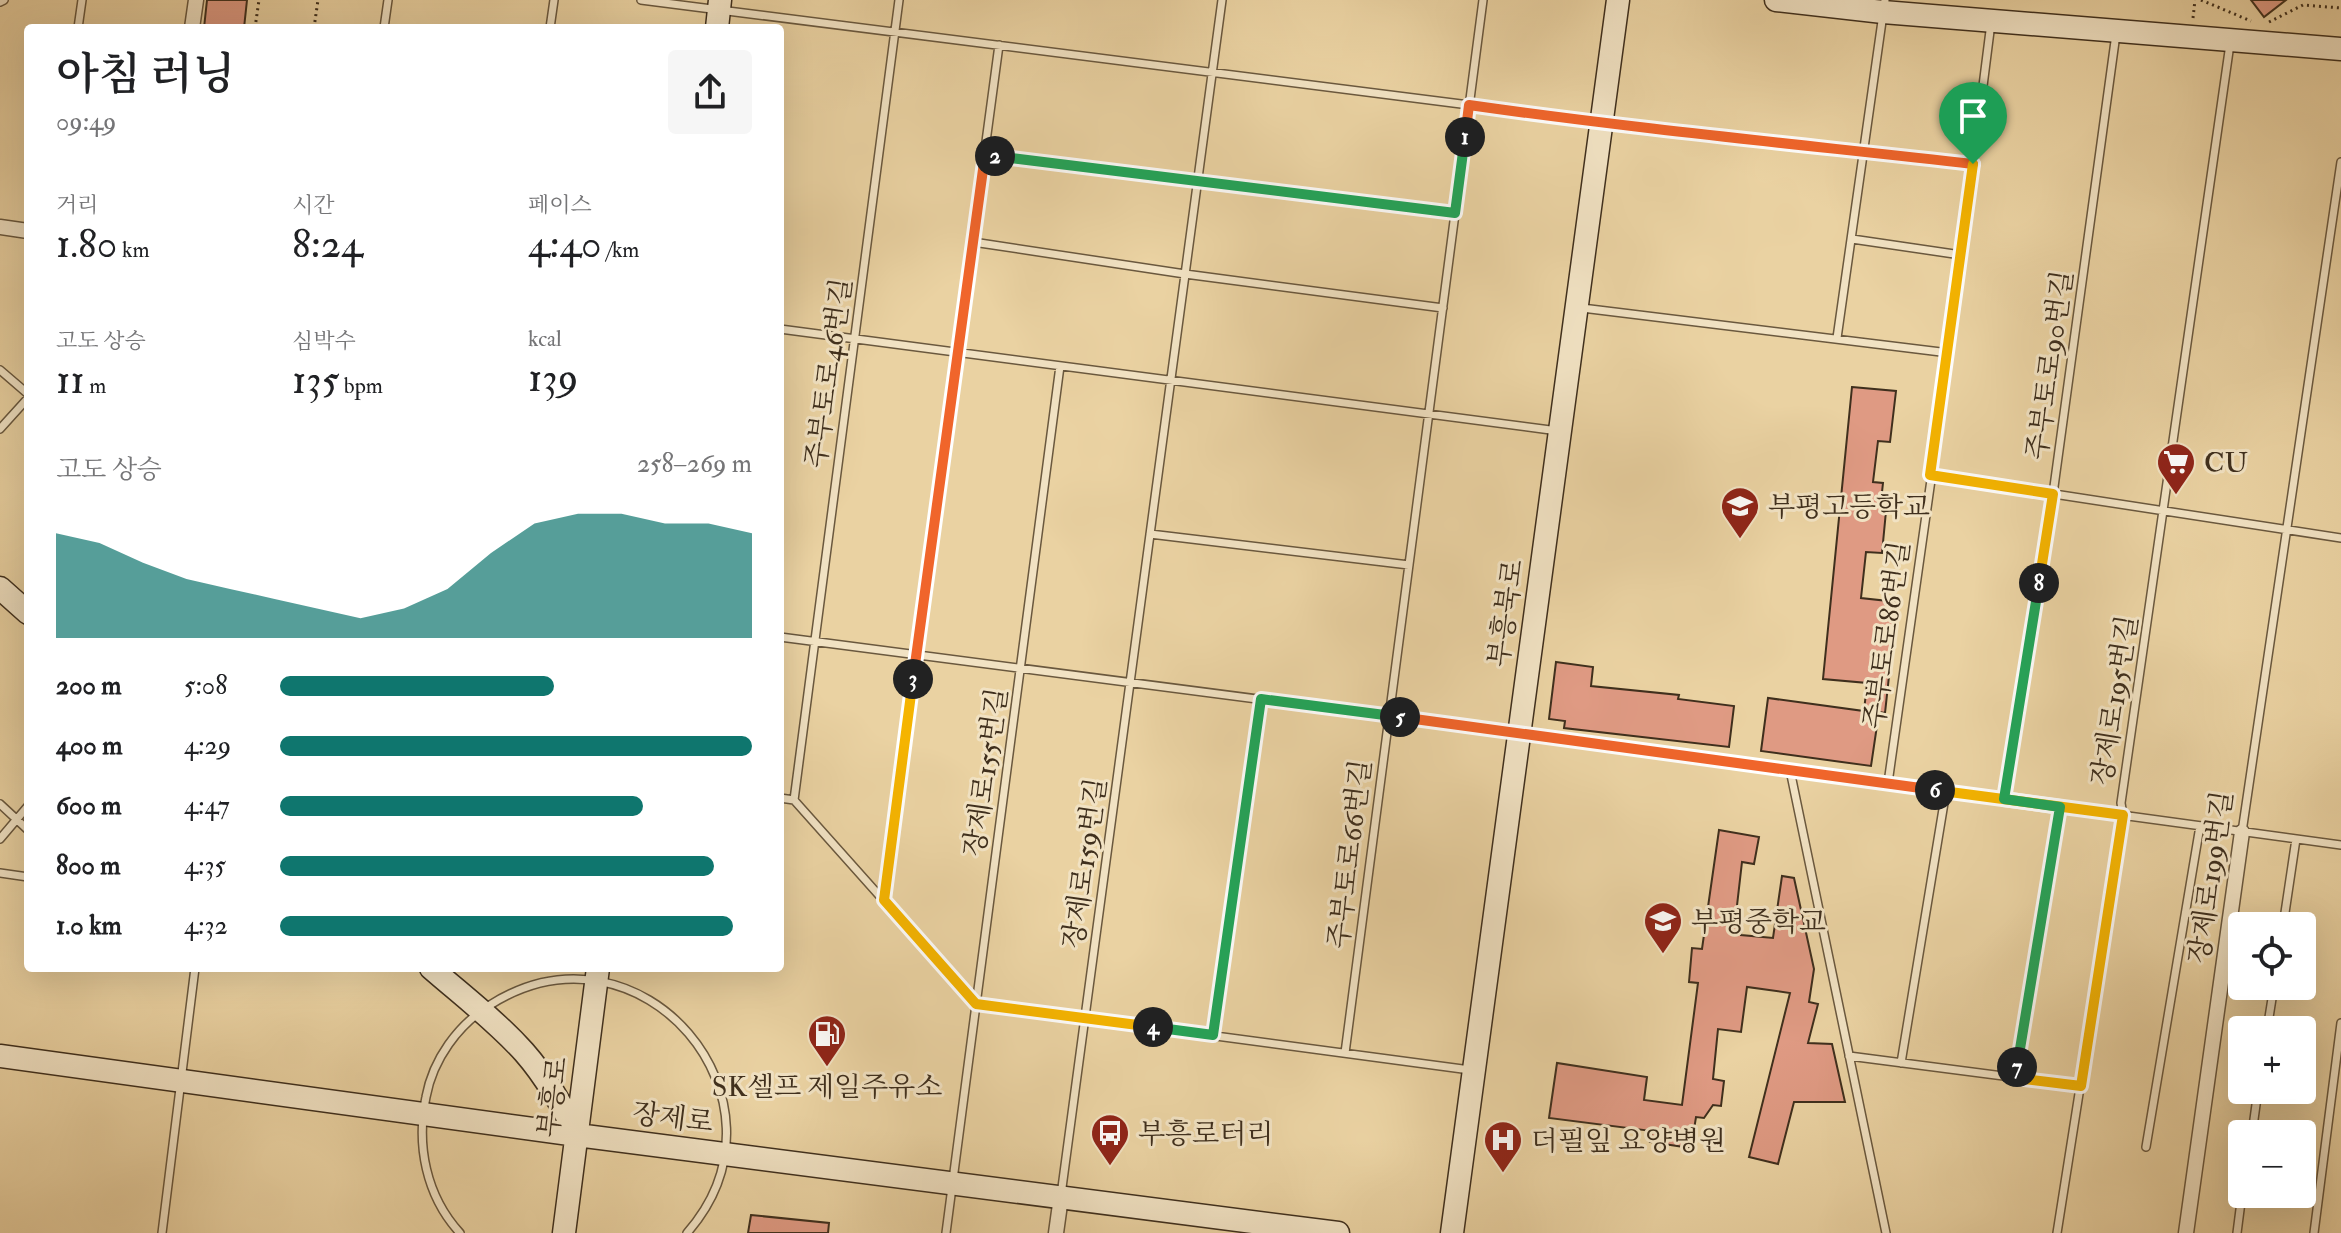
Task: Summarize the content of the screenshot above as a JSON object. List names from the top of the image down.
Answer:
{
  "streets": {
    "street": [
      "부흥북로",
      "장제로199번길",
      "부흥로",
      "장제로"
    ],
    "lane": [
      "주부토로90번길",
      "주부토로46번길",
      "주부토로86번길",
      "장제로195번길",
      "장제로155번길",
      "주부토로66번길",
      "장제로159번길"
    ]
  },
  "crossings": [
    ["장제로155번길", "장제로"],
    ["장제로159번길", "장제로"],
    ["부흥로", "장제로"]
  ],
  "places": {
    "supermarket": ["CU"],
    "school or university": ["부평고등학교", "부평중학교"],
    "fuel station": ["SK셀프 제일주유소"],
    "bus stop": ["부흥로터리"],
    "hospital": ["더필잎 요양병원"]
  },
  "page": {
    "heading": ["아침 러닝", "09:49"],
    "pins": [
      "1",
      "2",
      "8",
      "3",
      "5",
      "6",
      "4",
      "7"
    ],
    "stats": [
      ["거리", "1.80 km"],
      ["시간", "8:24"],
      ["페이스", "4:40 /km"],
      ["고도 상승", "11 m"],
      ["심박수", "135 bpm"],
      ["kcal", "139"]
    ],
    "chart": ["고도 상승", "258–269 m"],
    "list": [
      {
        "name": "200 m",
        "note": "5:08"
      },
      {
        "name": "400 m",
        "note": "4:29"
      },
      {
        "name": "600 m",
        "note": "4:47"
      },
      {
        "name": "800 m",
        "note": "4:35"
      },
      {
        "name": "1.0 km",
        "note": "4:32"
      }
    ],
    "map_buttons": ["+", "−"]
  }
}
